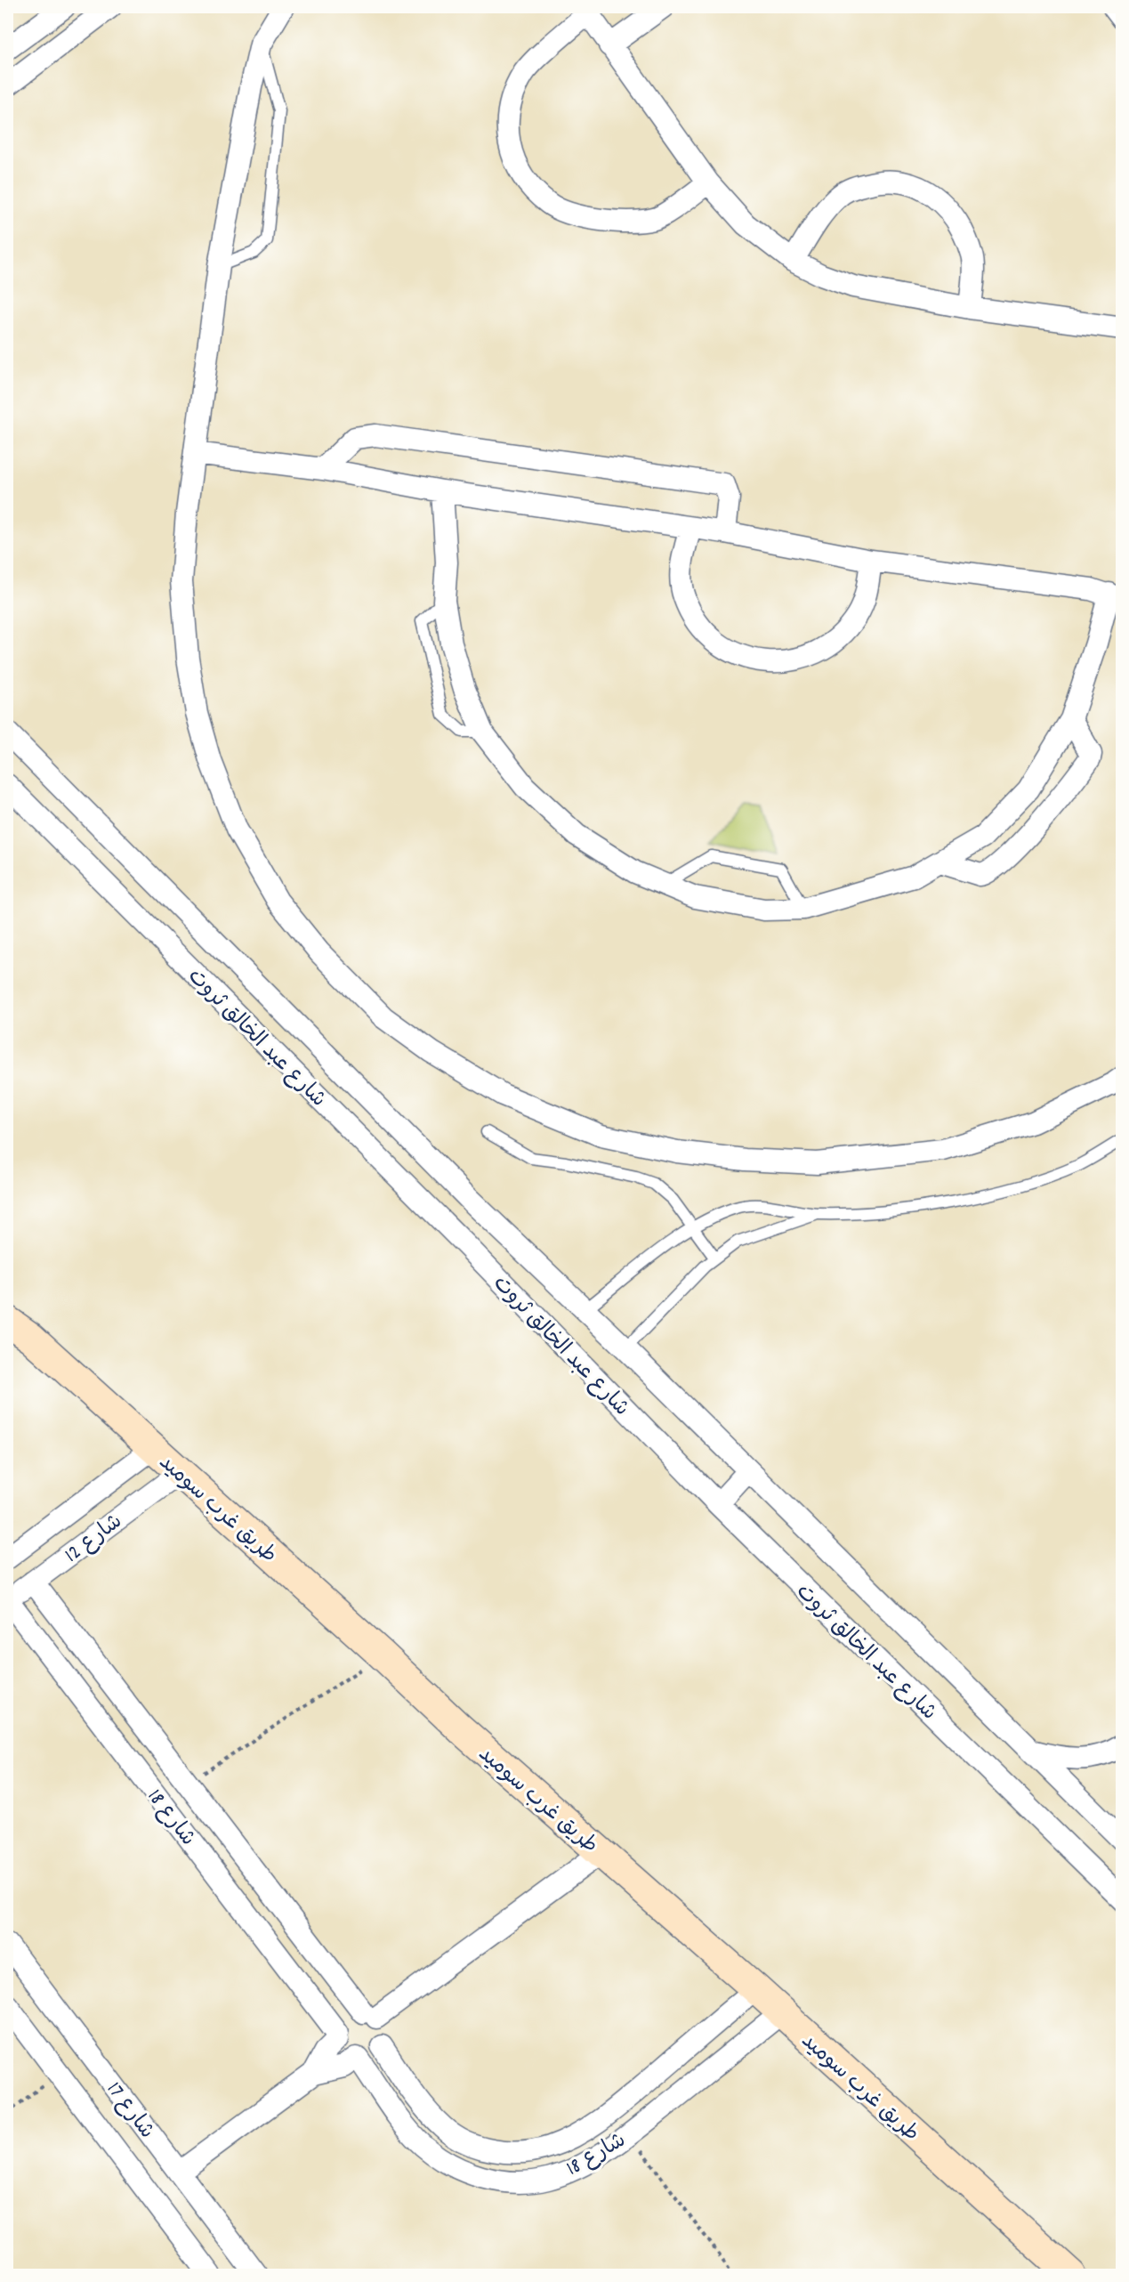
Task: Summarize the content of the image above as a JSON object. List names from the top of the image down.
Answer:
{
  "streets": {
    "street": [
      "شارع عبد الخالق ثروت",
      "طريق غرب سوميد",
      "شارع 12",
      "شارع 18",
      "شارع 17"
    ]
  },
  "crossings": [
    ["طريق غرب سوميد", "شارع 12"],
    ["طريق غرب سوميد", "شارع 18"],
    ["شارع 12", "شارع 18"]
  ]
}
